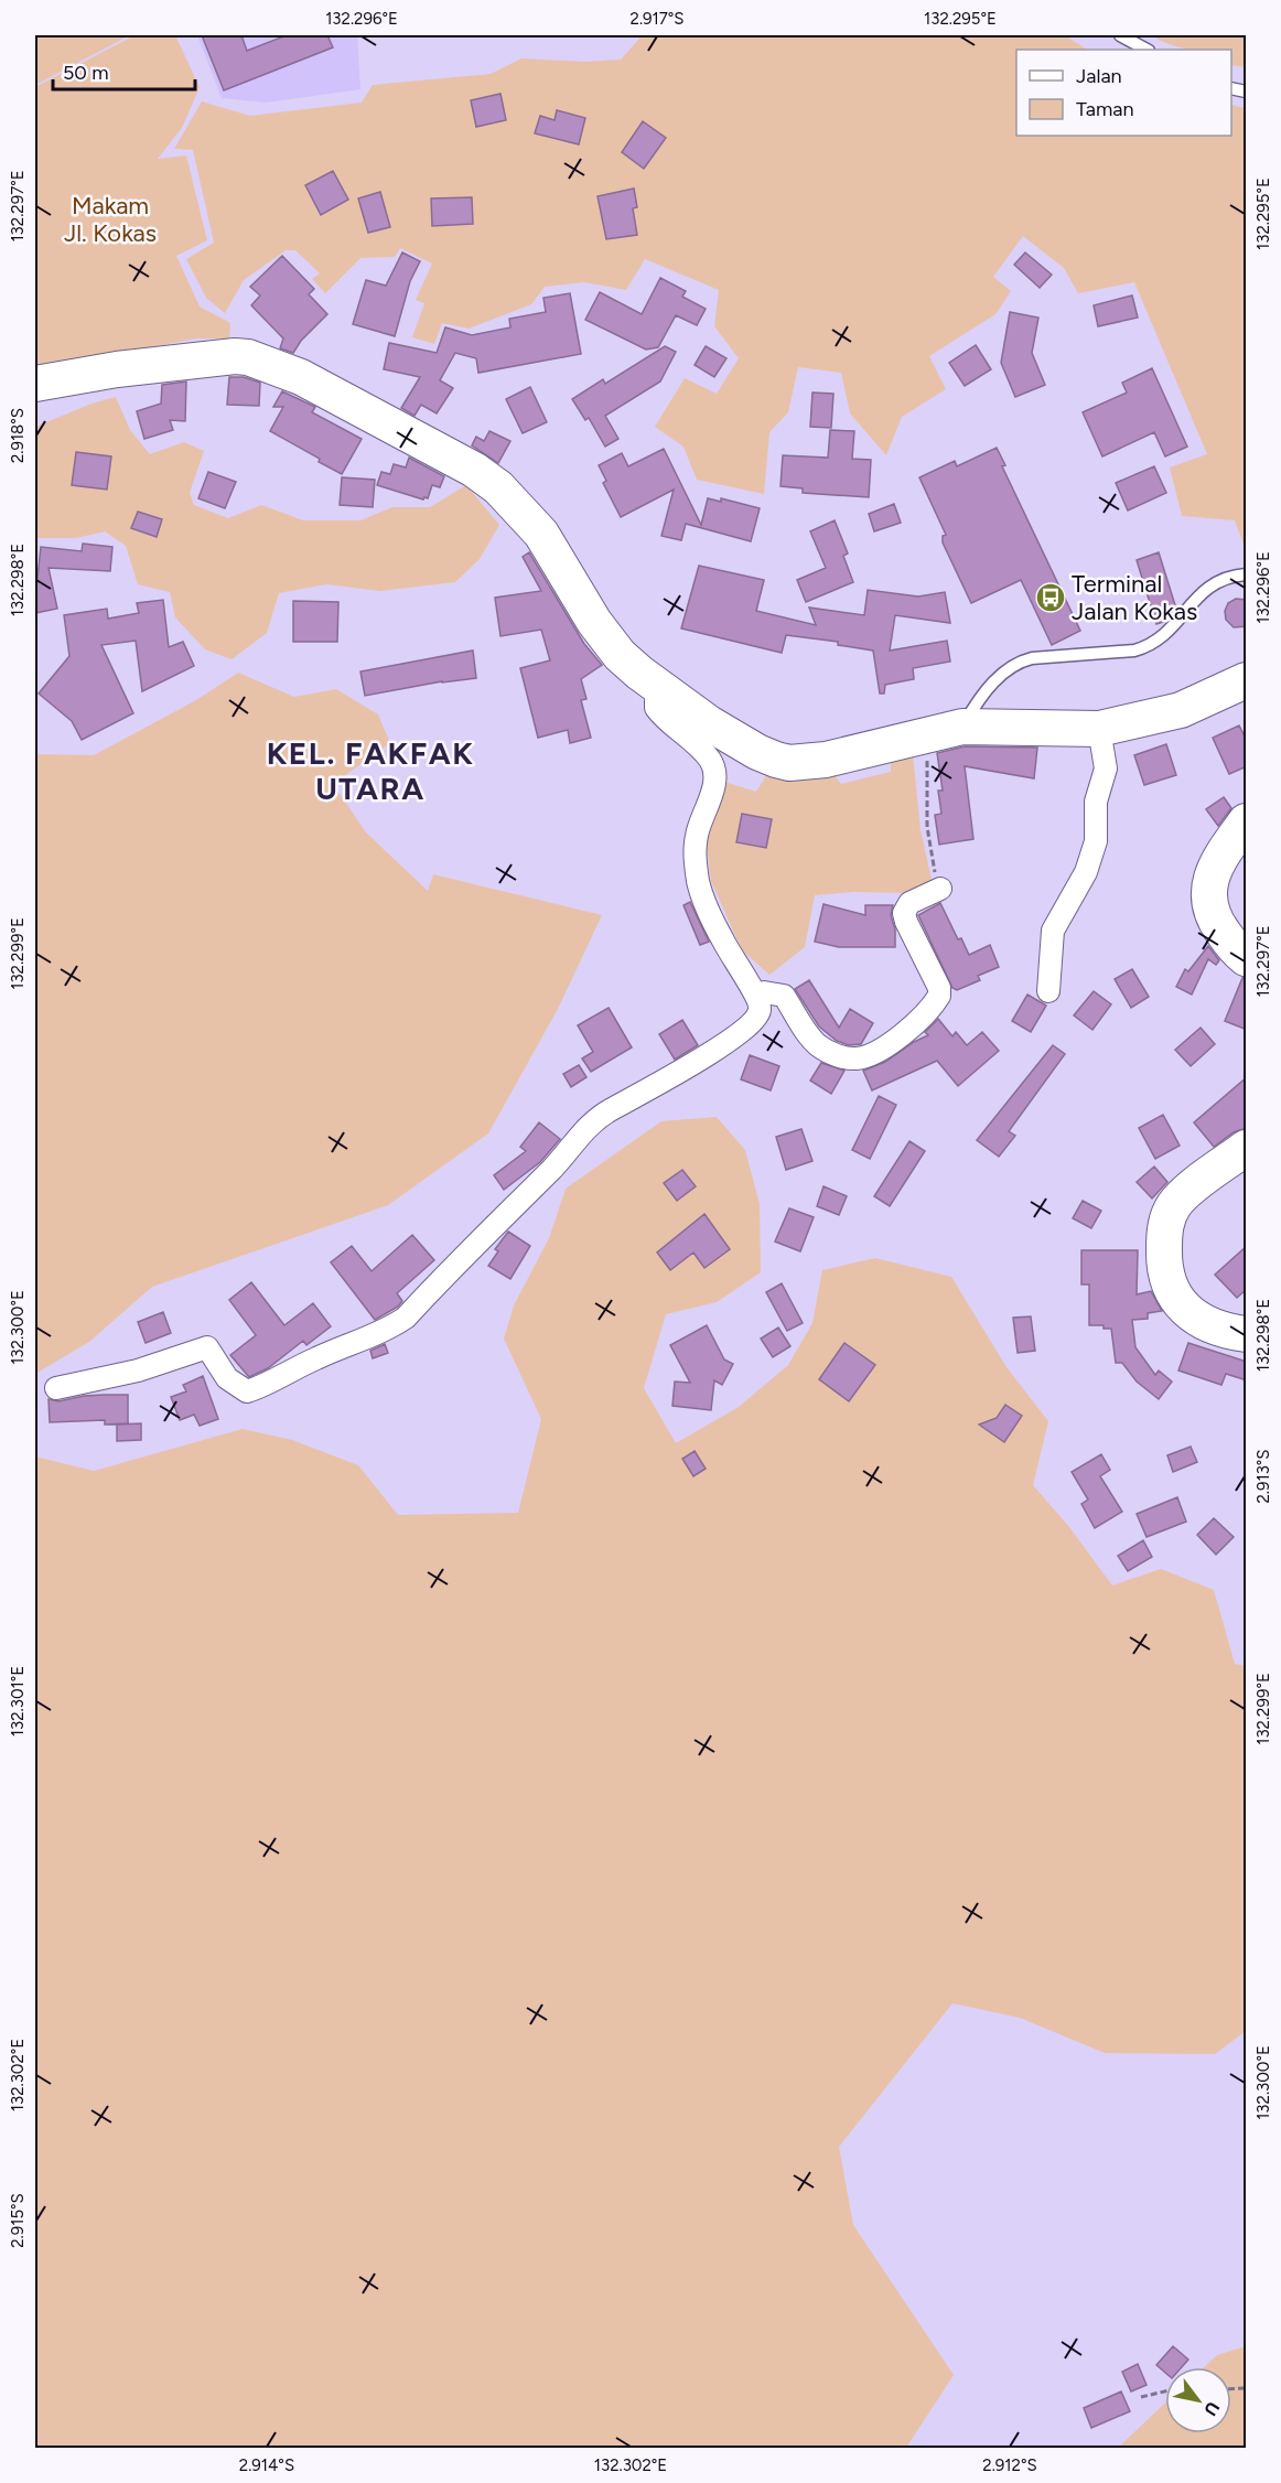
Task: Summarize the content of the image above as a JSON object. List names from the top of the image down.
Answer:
{
  "districts": ["KEL. FAKFAK UTARA"],
  "parks": ["Makam Jl. Kokas"],
  "places": {
    "bus stop": ["Terminal Jalan Kokas"]
  },
  "legend": ["Jalan", "Taman"],
  "scale_bar": "50 m",
  "north": "bottom right",
  "coordinates": [
    "132.296°E",
    "2.917°S",
    "132.295°E",
    "132.297°E",
    "2.918°S",
    "132.298°E",
    "132.299°E",
    "132.300°E",
    "2.913°S",
    "132.301°E",
    "132.302°E",
    "2.915°S",
    "2.914°S",
    "2.912°S"
  ]
}
